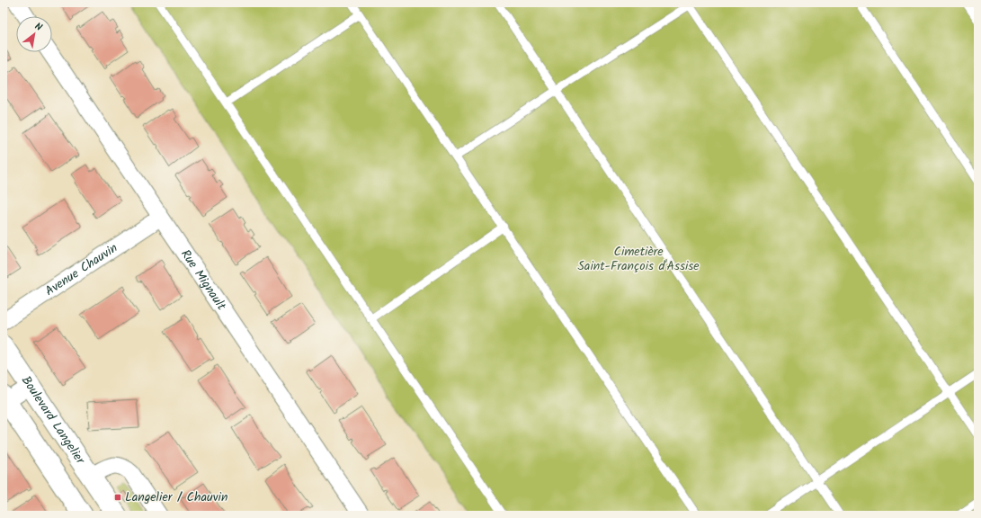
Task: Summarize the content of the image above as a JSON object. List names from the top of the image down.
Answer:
{
  "streets": {
    "main road": ["Boulevard Langelier"],
    "street": ["Avenue Chauvin", "Rue Mignault"]
  },
  "crossings": [
    ["Avenue Chauvin", "Rue Mignault"]
  ],
  "parks": ["Cimetière Saint-François d'Assise"],
  "places": {
    "transit": ["Langelier / Chauvin"]
  },
  "north": "top right"
}
